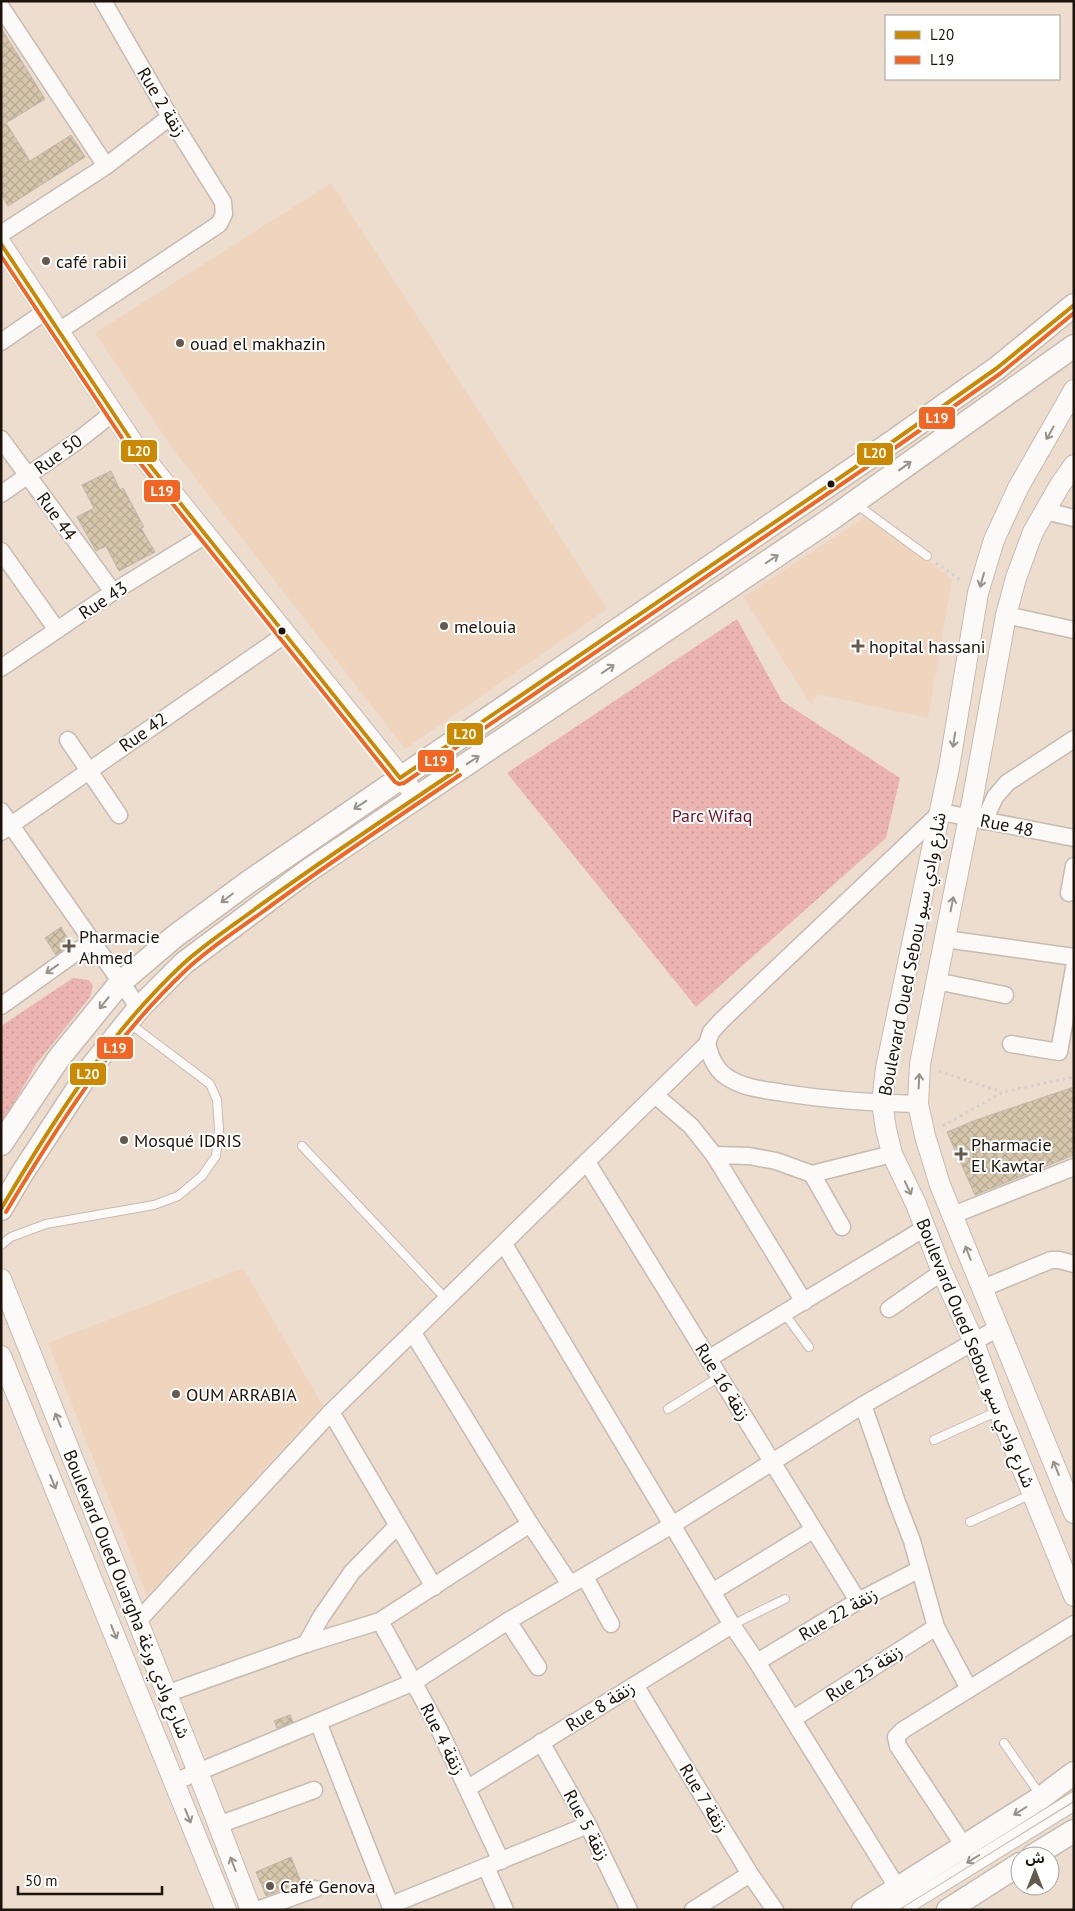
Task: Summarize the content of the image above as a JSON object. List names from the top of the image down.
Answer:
{
  "streets": {
    "street": [
      "Rue 2 زنقة",
      "Rue 50",
      "Rue 44",
      "Rue 43",
      "Rue 42",
      "Rue 48",
      "Boulevard Oued Sebou شارع وادي سبو",
      "Rue 16 زنقة",
      "Boulevard Oued Ouargha شارع وادي ورغة",
      "Rue 22 زنقة",
      "Rue 25 زنقة",
      "Rue 8 زنقة",
      "Rue 4 زنقة",
      "Rue 7 زنقة",
      "Rue 5 زنقة"
    ]
  },
  "crossings": [
    ["Rue 50", "Rue 44"],
    ["Rue 44", "Rue 43"],
    ["Rue 48", "Boulevard Oued Sebou شارع وادي سبو"],
    ["Rue 16 زنقة", "Rue 22 زنقة"],
    ["Rue 8 زنقة", "Rue 4 زنقة"],
    ["Rue 8 زنقة", "Rue 7 زنقة"],
    ["Rue 8 زنقة", "Rue 5 زنقة"]
  ],
  "parks": ["Parc Wifaq"],
  "places": {
    "other": [
      "café rabii",
      "ouad el makhazin",
      "melouia",
      "Mosqué IDRIS",
      "OUM ARRABIA",
      "Café Genova"
    ],
    "health": ["hopital hassani", "Pharmacie Ahmed", "Pharmacie El Kawtar"]
  },
  "lines": ["transit line L20", "transit line L19"],
  "legend": ["L20", "L19"],
  "scale_bar": "50 m",
  "north": "top"
}
